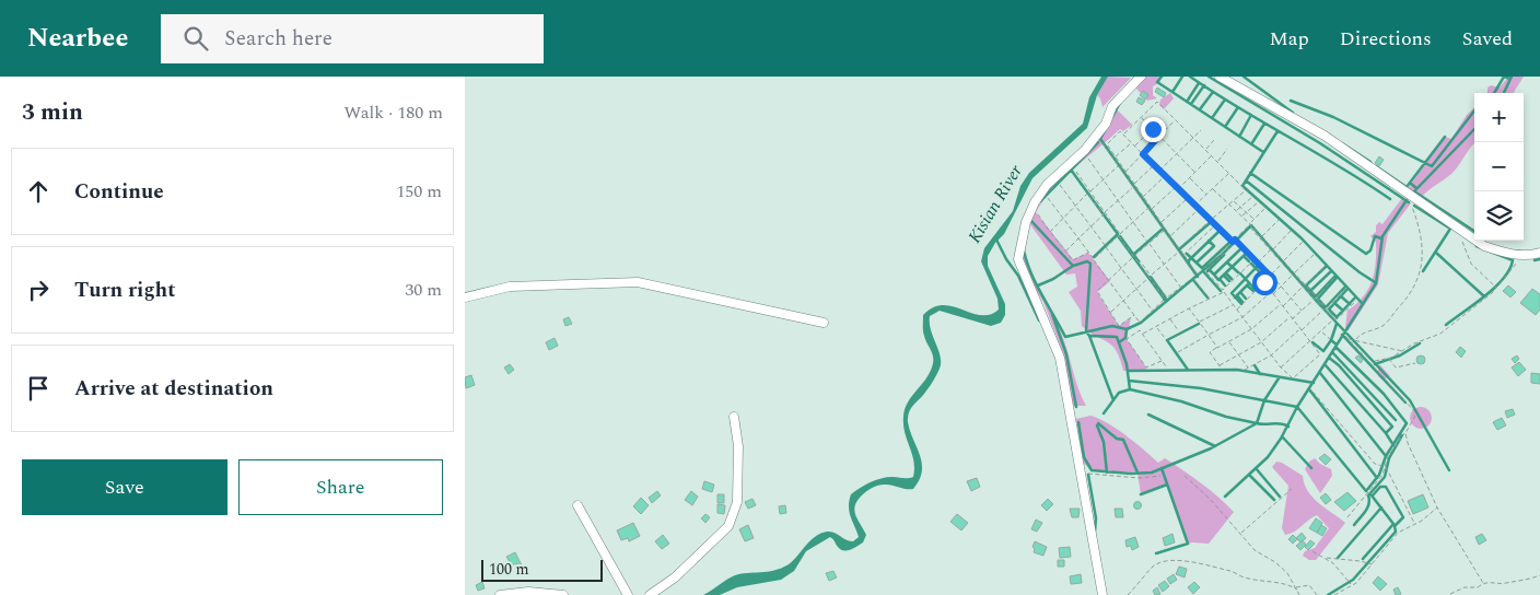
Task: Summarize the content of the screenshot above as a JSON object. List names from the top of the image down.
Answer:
{
  "water": ["Kisian River"],
  "scale_bar": "100 m",
  "page": {
    "header": "Nearbee",
    "search": "Search here",
    "nav": ["Map", "Directions", "Saved"],
    "heading": ["3 min", "Walk · 180 m"],
    "map_buttons": ["+", "−"],
    "list": [
      ["Continue", "150 m"],
      ["Turn right", "30 m"],
      "Arrive at destination"
    ],
    "buttons": ["Save", "Share"],
    "scale": "100 m"
  }
}
